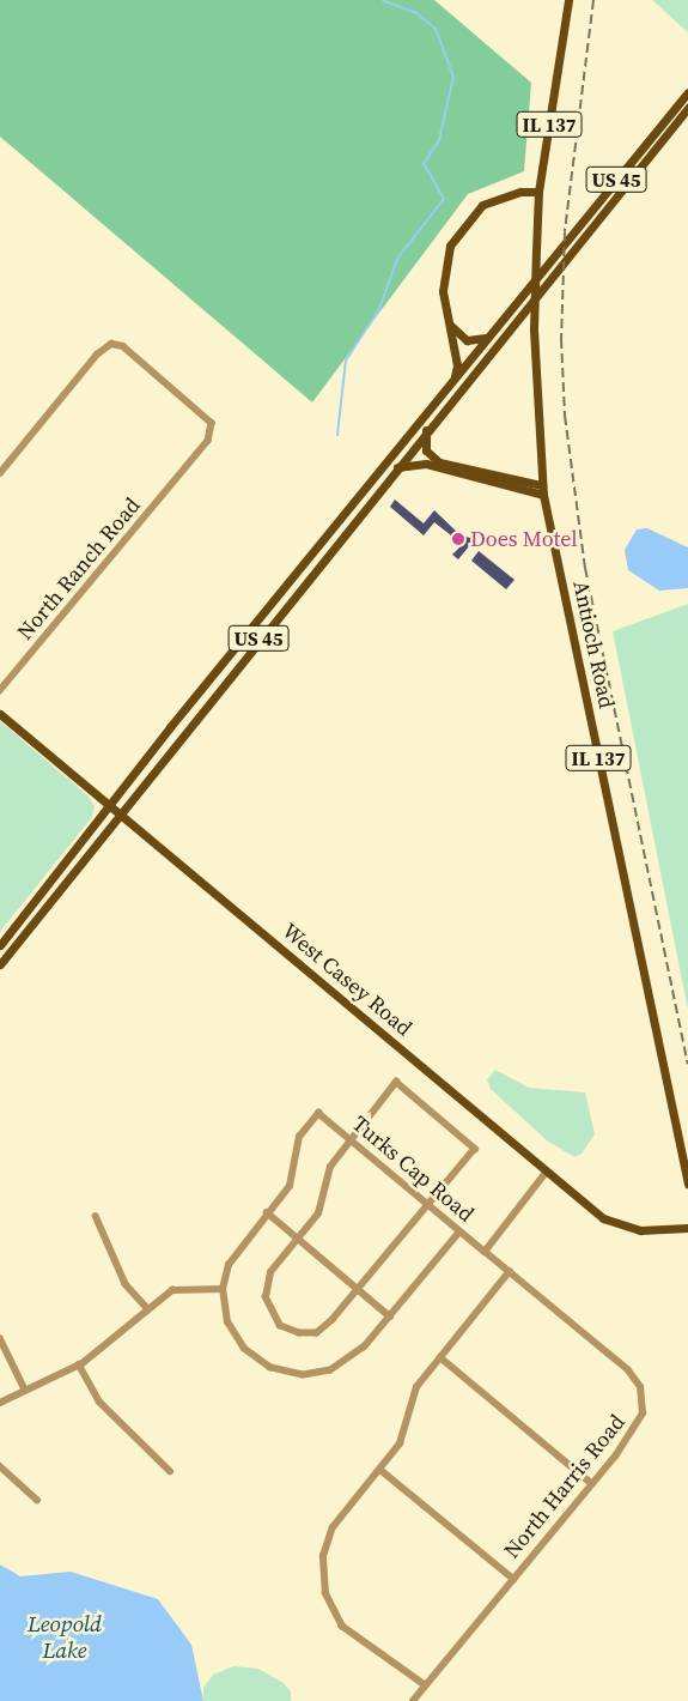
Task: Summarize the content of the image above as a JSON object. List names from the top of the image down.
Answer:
{
  "streets": {
    "main road": [
      "IL 137",
      "US 45",
      "Antioch Road",
      "West Casey Road"
    ],
    "street": ["North Ranch Road", "Turks Cap Road", "North Harris Road"]
  },
  "crossings": [
    ["US 45", "West Casey Road"],
    ["Turks Cap Road", "North Harris Road"]
  ],
  "water": ["Leopold Lake"],
  "places": ["Does Motel"]
}
